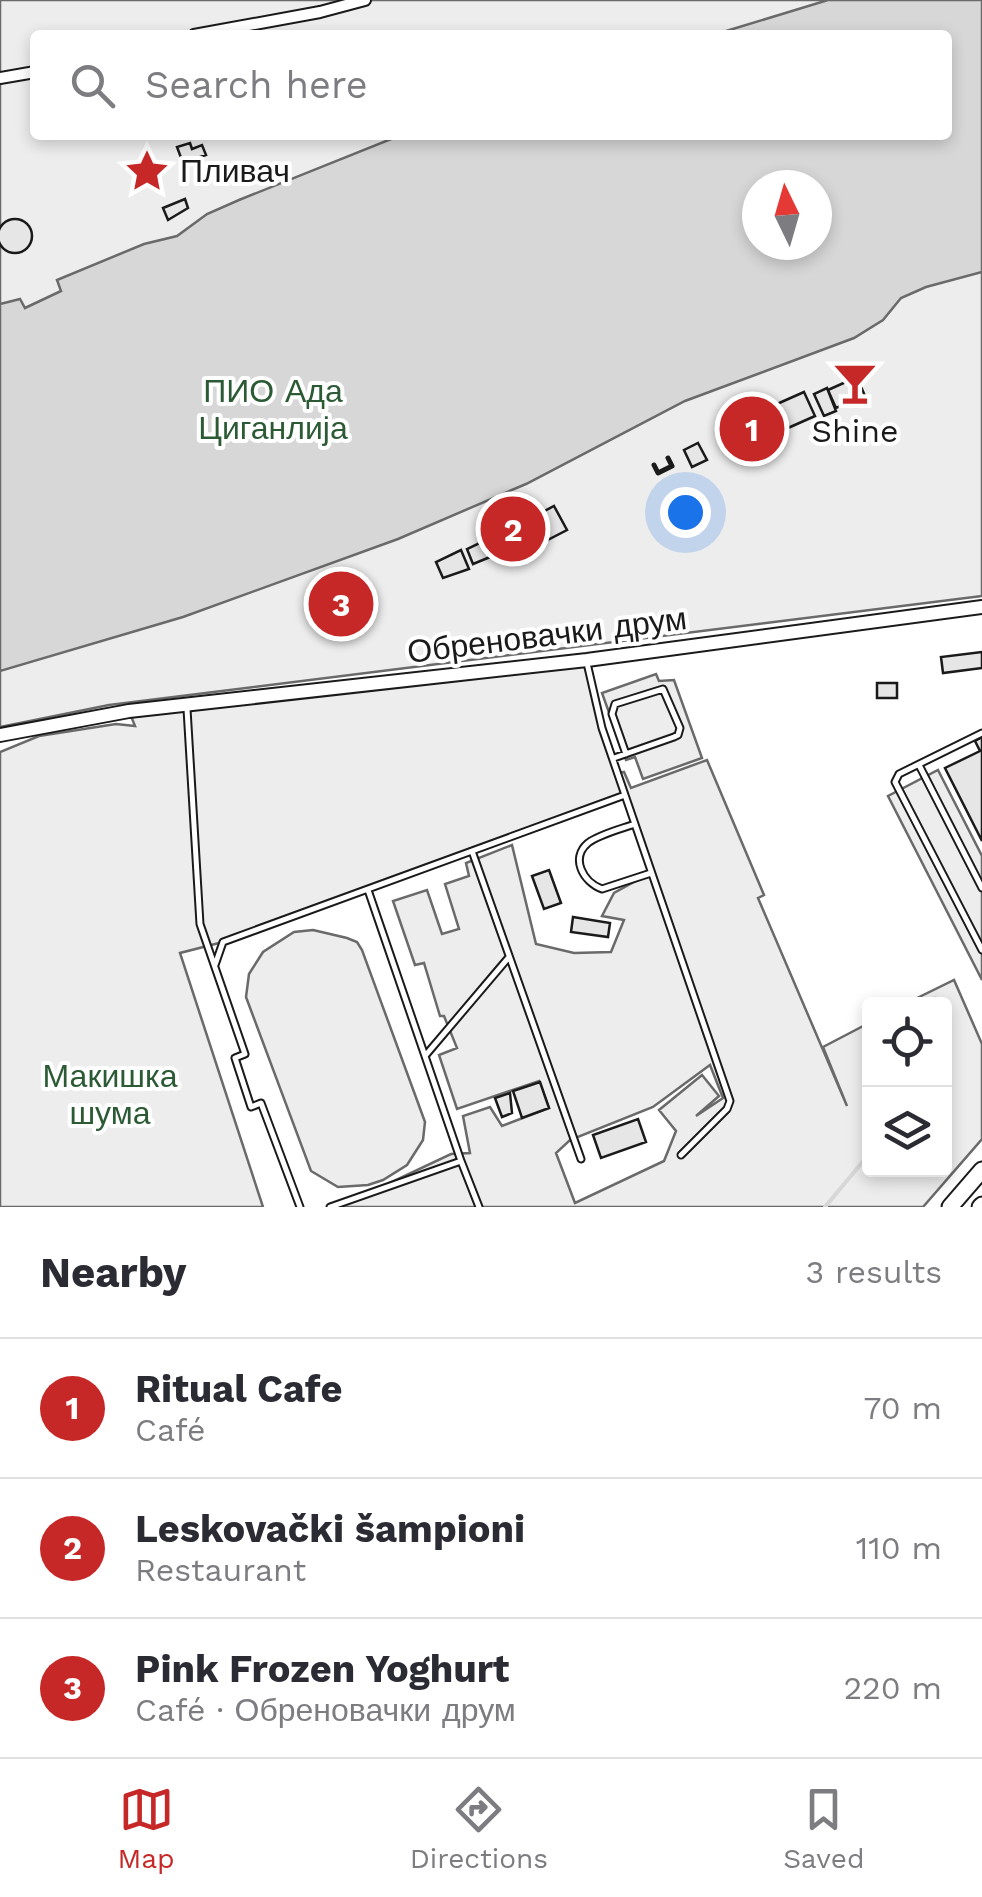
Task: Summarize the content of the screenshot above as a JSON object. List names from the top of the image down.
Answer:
{
  "streets": {
    "street": ["Обреновачки друм"]
  },
  "parks": ["ПИО Ада Циганлија", "Макишка шума"],
  "places": {
    "place": ["Пливач"],
    "bar": ["Shine"]
  },
  "north": "top",
  "page": {
    "search": "Search here",
    "pins": ["1", "2", "3"],
    "heading": ["Nearby", "3 results"],
    "list": [
      {
        "mark": "1",
        "name": "Ritual Cafe",
        "note": "Café",
        "value": "70 m"
      },
      {
        "mark": "2",
        "name": "Leskovački šampioni",
        "note": "Restaurant",
        "value": "110 m"
      },
      {
        "mark": "3",
        "name": "Pink Frozen Yoghurt",
        "note": "Café · Обреновачки друм",
        "value": "220 m"
      }
    ],
    "nav": ["Map", "Directions", "Saved"]
  }
}
